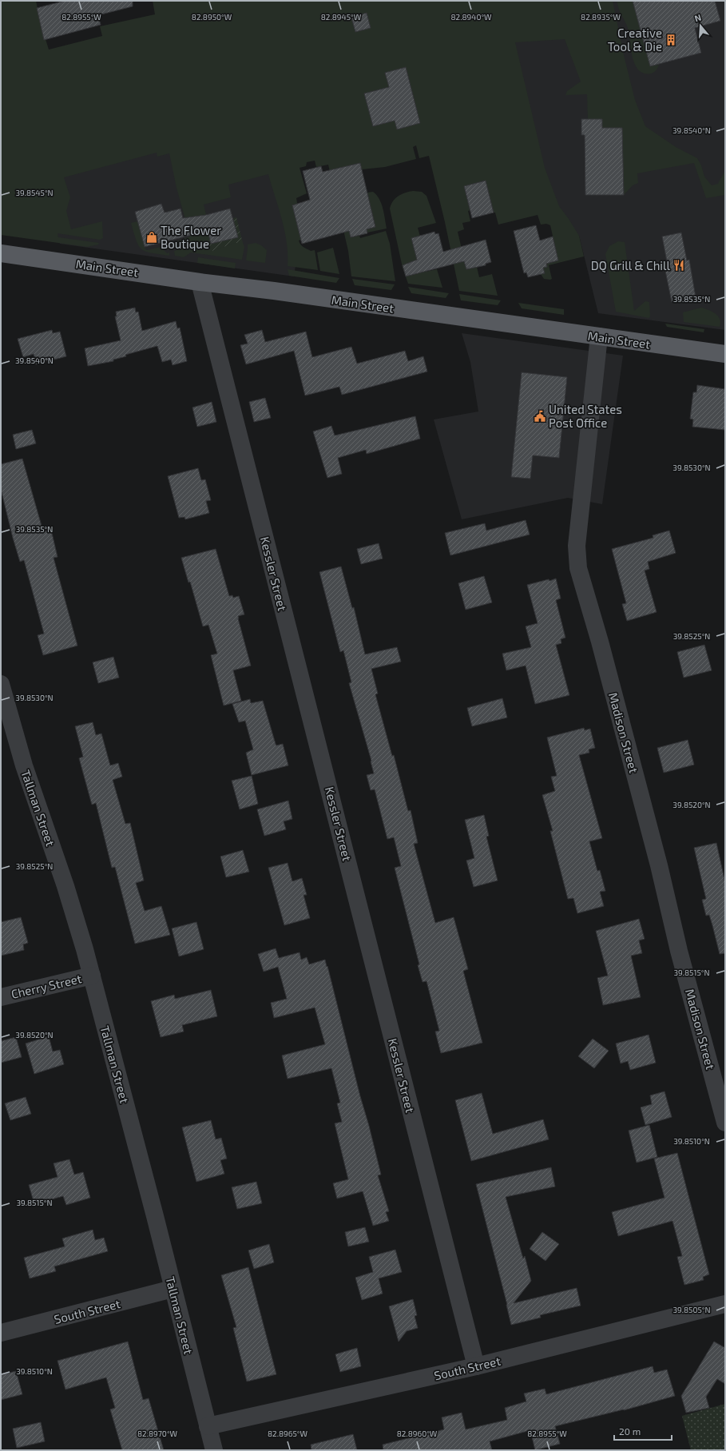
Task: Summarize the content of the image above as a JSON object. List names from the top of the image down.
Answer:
{
  "streets": {
    "main road": ["Main Street"],
    "street": [
      "Kessler Street",
      "Madison Street",
      "Tallman Street",
      "Cherry Street",
      "South Street"
    ]
  },
  "crossings": [
    ["Main Street", "Kessler Street"],
    ["Main Street", "Madison Street"],
    ["Kessler Street", "South Street"],
    ["Tallman Street", "Cherry Street"],
    ["Tallman Street", "South Street"]
  ],
  "places": {
    "building": ["Creative Tool & Die"],
    "shop": ["The Flower Boutique"],
    "restaurant": ["DQ Grill & Chill"],
    "public building": ["United States Post Office"]
  },
  "scale_bar": "20 m",
  "north": "top",
  "coordinates": [
    "82.8955°W",
    "82.8950°W",
    "82.8945°W",
    "82.8940°W",
    "82.8935°W",
    "39.8540°N",
    "39.8545°N",
    "39.8535°N",
    "39.8530°N",
    "39.8525°N",
    "39.8520°N",
    "39.8515°N",
    "39.8510°N",
    "39.8505°N",
    "82.8970°W",
    "82.8965°W",
    "82.8960°W"
  ]
}
